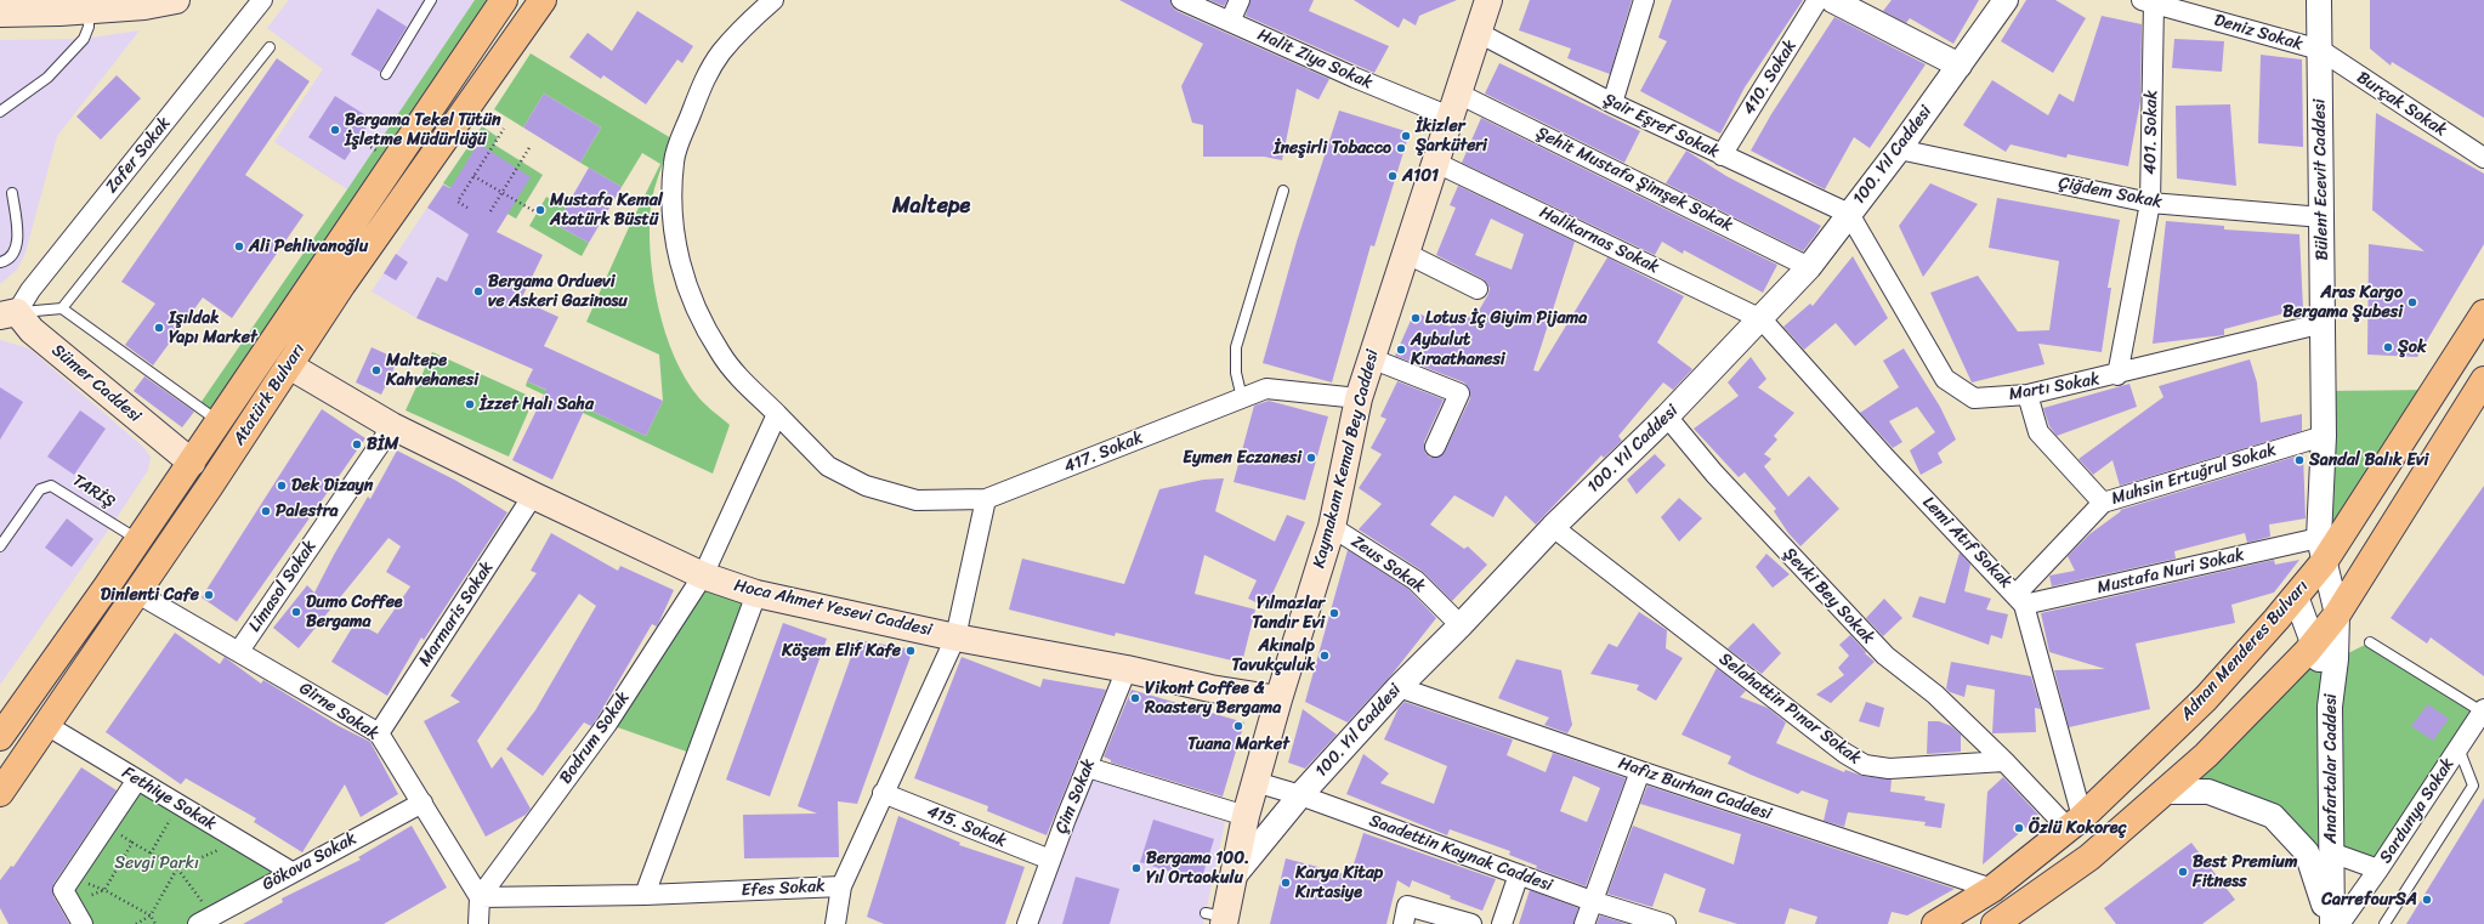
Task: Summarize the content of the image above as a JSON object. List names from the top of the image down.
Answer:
{
  "streets": {
    "main road": [
      "Sümer Caddesi",
      "Atatürk Bulvarı",
      "Kaymakam Kemal Bey Caddesi",
      "Hoca Ahmet Yesevi Caddesi",
      "Adnan Menderes Bulvarı"
    ],
    "street": [
      "Deniz Sokak",
      "Halit Ziya Sokak",
      "410. Sokak",
      "Burçak Sokak",
      "Şair Eşref Sokak",
      "401. Sokak",
      "Zafer Sokak",
      "100. Yıl Caddesi",
      "Şehit Mustafa Şimşek Sokak",
      "Bülent Ecevit Caddesi",
      "Çiğdem Sokak",
      "Halikarnas Sokak",
      "Martı Sokak",
      "417. Sokak",
      "Muhsin Ertuğrul Sokak",
      "Lemi Atıf Sokak",
      "Zeus Sokak",
      "Mustafa Nuri Sokak",
      "Limasol Sokak",
      "Şevki Bey Sokak",
      "Marmaris Sokak",
      "Selahattin Pınar Sokak",
      "Girne Sokak",
      "Bodrum Sokak",
      "Anafartalar Caddesi",
      "Hafız Burhan Caddesi",
      "Çim Sokak",
      "Fethiye Sokak",
      "Sardunya Sokak",
      "415. Sokak",
      "Saadettin Kaynak Caddesi",
      "Gökova Sokak",
      "Efes Sokak"
    ],
    "lane": ["TARİŞ"]
  },
  "crossings": [
    ["Deniz Sokak", "Burçak Sokak"],
    ["Deniz Sokak", "401. Sokak"],
    ["Deniz Sokak", "Bülent Ecevit Caddesi"],
    ["Halit Ziya Sokak", "Şehit Mustafa Şimşek Sokak"],
    ["Halit Ziya Sokak", "Kaymakam Kemal Bey Caddesi"],
    ["410. Sokak", "Şair Eşref Sokak"],
    ["Burçak Sokak", "Bülent Ecevit Caddesi"],
    ["Şair Eşref Sokak", "100. Yıl Caddesi"],
    ["Şair Eşref Sokak", "Martı Sokak"],
    ["Şair Eşref Sokak", "Kaymakam Kemal Bey Caddesi"],
    ["401. Sokak", "Çiğdem Sokak"],
    ["401. Sokak", "Martı Sokak"],
    ["Zafer Sokak", "Sümer Caddesi"],
    ["100. Yıl Caddesi", "Şehit Mustafa Şimşek Sokak"],
    ["100. Yıl Caddesi", "Çiğdem Sokak"],
    ["100. Yıl Caddesi", "Halikarnas Sokak"],
    ["100. Yıl Caddesi", "Martı Sokak"],
    ["100. Yıl Caddesi", "Kaymakam Kemal Bey Caddesi"],
    ["100. Yıl Caddesi", "Lemi Atıf Sokak"],
    ["100. Yıl Caddesi", "Zeus Sokak"],
    ["100. Yıl Caddesi", "Şevki Bey Sokak"],
    ["100. Yıl Caddesi", "Selahattin Pınar Sokak"],
    ["100. Yıl Caddesi", "Hafız Burhan Caddesi"],
    ["100. Yıl Caddesi", "Saadettin Kaynak Caddesi"],
    ["Şehit Mustafa Şimşek Sokak", "Kaymakam Kemal Bey Caddesi"],
    ["Bülent Ecevit Caddesi", "Çiğdem Sokak"],
    ["Bülent Ecevit Caddesi", "Martı Sokak"],
    ["Bülent Ecevit Caddesi", "Muhsin Ertuğrul Sokak"],
    ["Bülent Ecevit Caddesi", "Mustafa Nuri Sokak"],
    ["Bülent Ecevit Caddesi", "Adnan Menderes Bulvarı"],
    ["Bülent Ecevit Caddesi", "Anafartalar Caddesi"],
    ["Halikarnas Sokak", "Kaymakam Kemal Bey Caddesi"],
    ["Halikarnas Sokak", "Lemi Atıf Sokak"],
    ["Sümer Caddesi", "Atatürk Bulvarı"],
    ["Atatürk Bulvarı", "TARİŞ"],
    ["Atatürk Bulvarı", "Hoca Ahmet Yesevi Caddesi"],
    ["Atatürk Bulvarı", "Girne Sokak"],
    ["Atatürk Bulvarı", "Fethiye Sokak"],
    ["417. Sokak", "Kaymakam Kemal Bey Caddesi"],
    ["Kaymakam Kemal Bey Caddesi", "Zeus Sokak"],
    ["Kaymakam Kemal Bey Caddesi", "Hoca Ahmet Yesevi Caddesi"],
    ["Kaymakam Kemal Bey Caddesi", "Saadettin Kaynak Caddesi"],
    ["Muhsin Ertuğrul Sokak", "Lemi Atıf Sokak"],
    ["Muhsin Ertuğrul Sokak", "Mustafa Nuri Sokak"],
    ["Lemi Atıf Sokak", "Mustafa Nuri Sokak"],
    ["Lemi Atıf Sokak", "Adnan Menderes Bulvarı"],
    ["Mustafa Nuri Sokak", "Adnan Menderes Bulvarı"],
    ["Mustafa Nuri Sokak", "Anafartalar Caddesi"],
    ["Limasol Sokak", "Hoca Ahmet Yesevi Caddesi"],
    ["Limasol Sokak", "Girne Sokak"],
    ["Şevki Bey Sokak", "Selahattin Pınar Sokak"],
    ["Hoca Ahmet Yesevi Caddesi", "Marmaris Sokak"],
    ["Hoca Ahmet Yesevi Caddesi", "Bodrum Sokak"],
    ["Hoca Ahmet Yesevi Caddesi", "Çim Sokak"],
    ["Hoca Ahmet Yesevi Caddesi", "Efes Sokak"],
    ["Marmaris Sokak", "Girne Sokak"],
    ["Adnan Menderes Bulvarı", "Anafartalar Caddesi"],
    ["Adnan Menderes Bulvarı", "Hafız Burhan Caddesi"],
    ["Girne Sokak", "Bodrum Sokak"],
    ["Girne Sokak", "Gökova Sokak"],
    ["Girne Sokak", "Efes Sokak"],
    ["Bodrum Sokak", "Efes Sokak"],
    ["Anafartalar Caddesi", "Sardunya Sokak"],
    ["Çim Sokak", "415. Sokak"],
    ["Fethiye Sokak", "Gökova Sokak"],
    ["415. Sokak", "Efes Sokak"]
  ],
  "districts": ["Maltepe"],
  "parks": ["Sevgi Parkı"],
  "places": [
    "Bergama Tekel Tütün İşletme Müdürlüğü",
    "İkizler Şarküteri",
    "İneşirli Tobacco",
    "A101",
    "Mustafa Kemal Atatürk Büstü",
    "Ali Pehlivanoğlu",
    "Bergama Orduevi ve Askeri Gazinosu",
    "Aras Kargo Bergama Şubesi",
    "Lotus İç Giyim Pijama",
    "Işıldak Yapı Market",
    "Şok",
    "Aybulut Kıraathanesi",
    "Maltepe Kahvehanesi",
    "İzzet Halı Saha",
    "BİM",
    "Eymen Eczanesi",
    "Sandal Balık Evi",
    "Dek Dizayn",
    "Palestra",
    "Dinlenti Cafe",
    "Dumo Coffee Bergama",
    "Yılmazlar Tandır Evi",
    "Köşem Elif Kafe",
    "Akınalp Tavukçuluk",
    "Vikont Coffee & Roastery Bergama",
    "Tuana Market",
    "Özlü Kokoreç",
    "Bergama 100. Yıl Ortaokulu",
    "Best Premium Fitness",
    "Karya Kitap Kırtasiye",
    "CarrefourSA"
  ]
}
